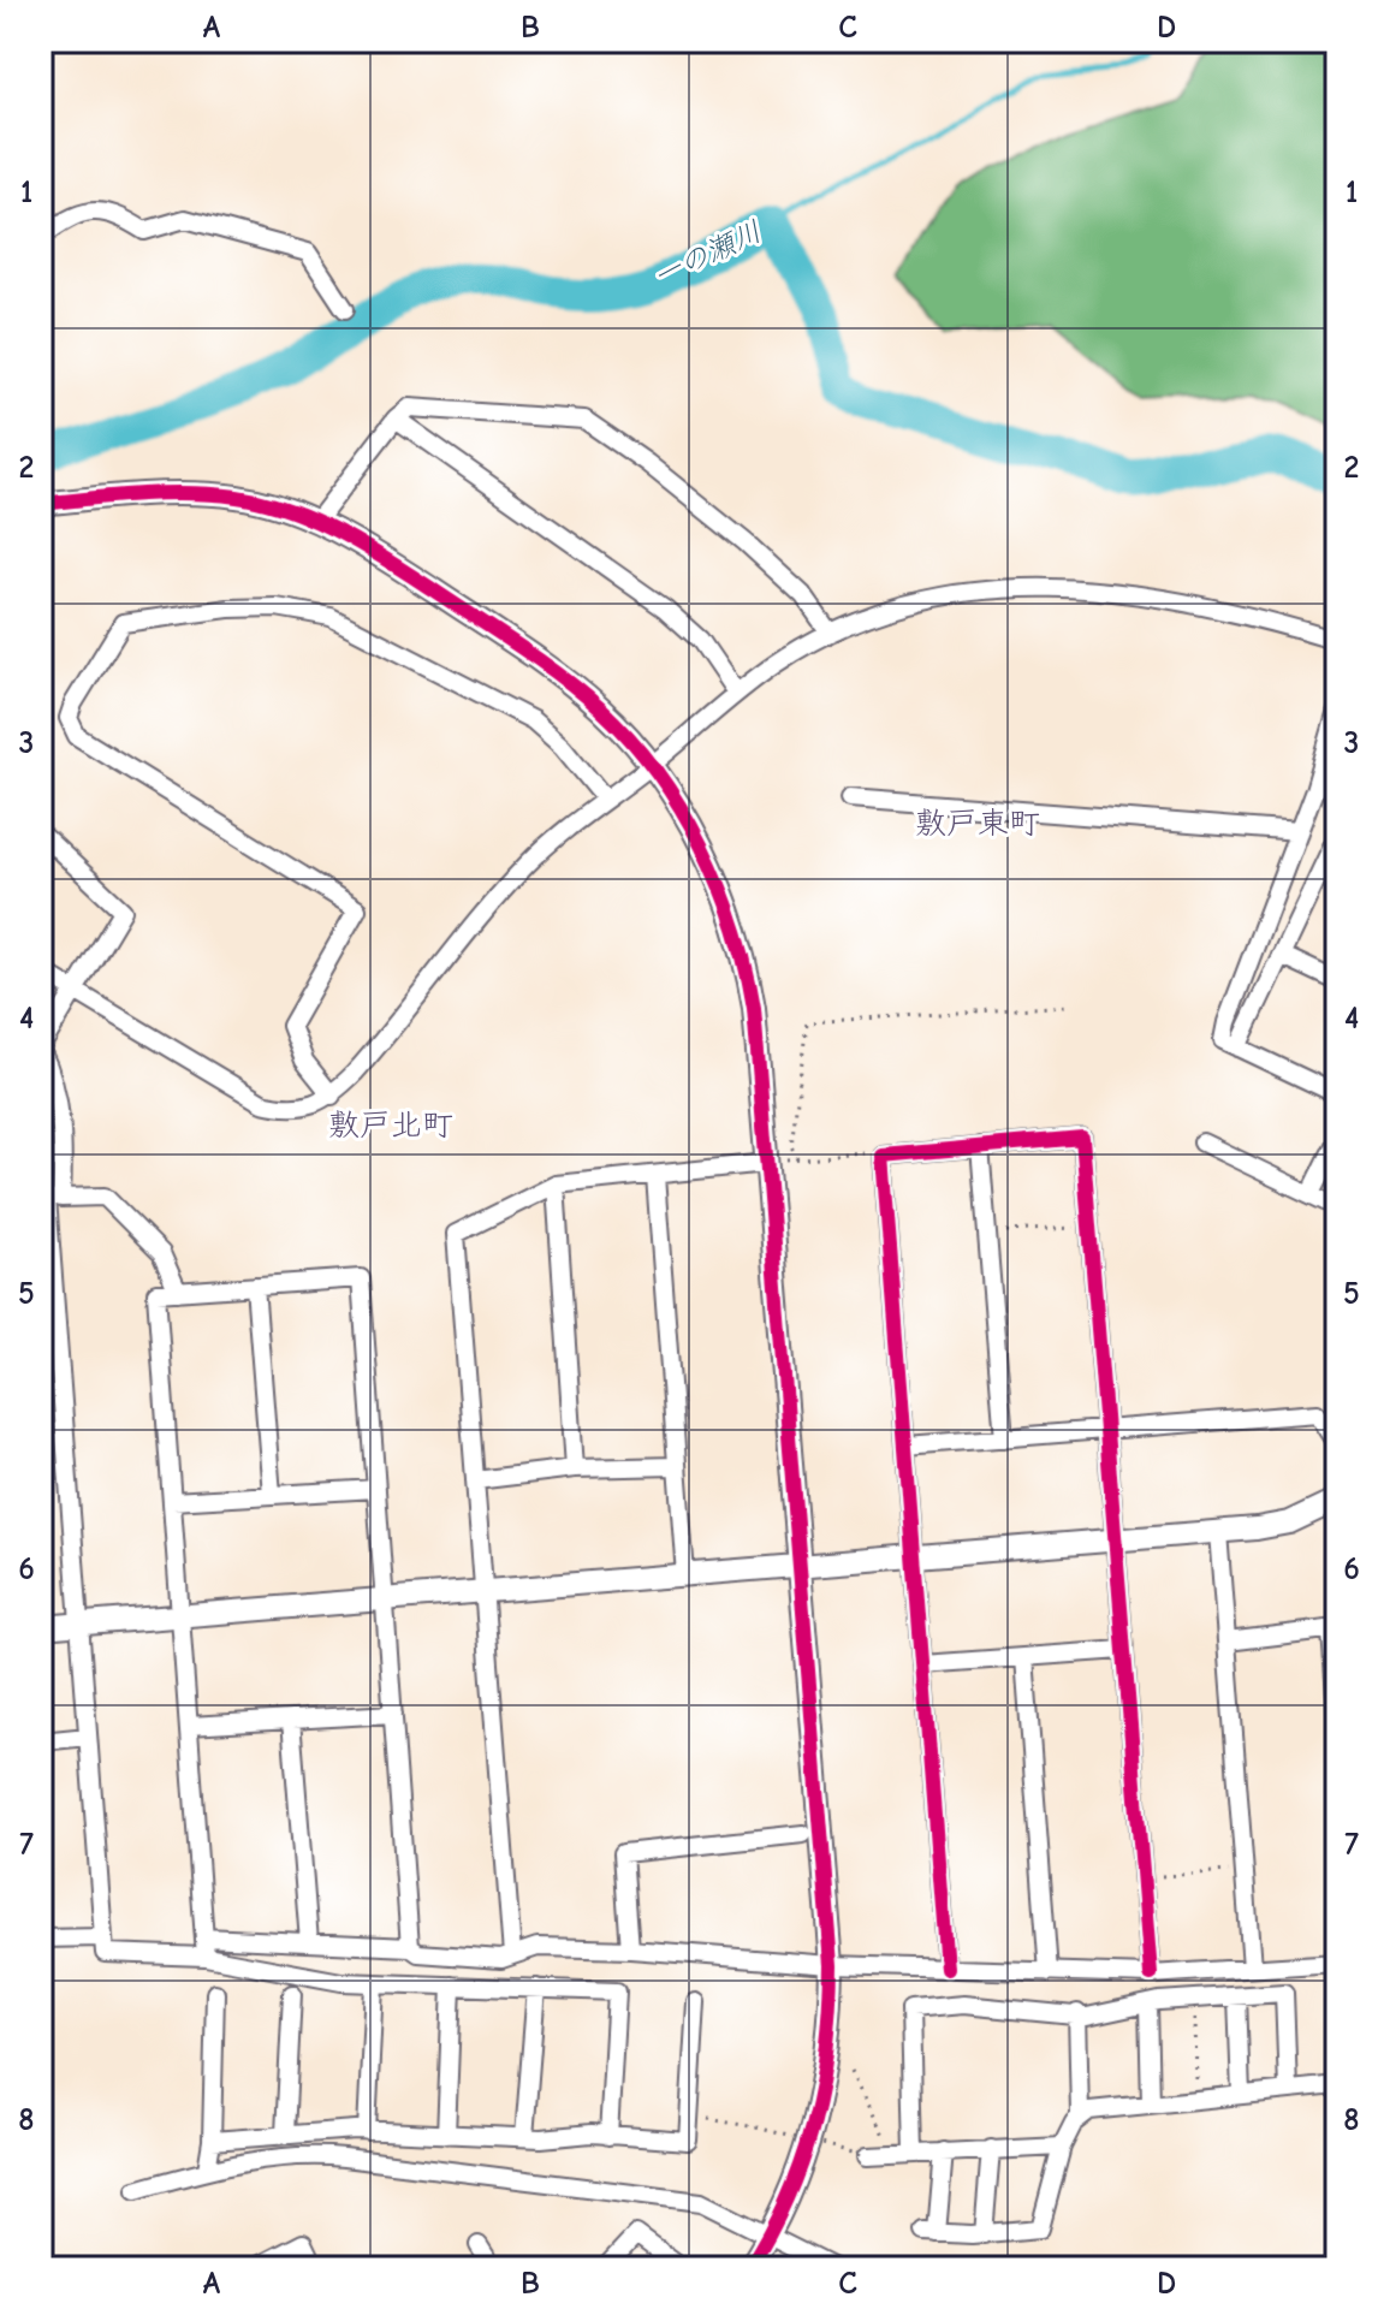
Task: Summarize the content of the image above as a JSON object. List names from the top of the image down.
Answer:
{
  "districts": ["敷戸東町", "敷戸北町"],
  "water": ["一の瀬川"],
  "grid": {
    "columns": [
      "A",
      "B",
      "C",
      "D"
    ],
    "rows": [
      "1",
      "2",
      "3",
      "4",
      "5",
      "6",
      "7",
      "8"
    ]
  }
}
